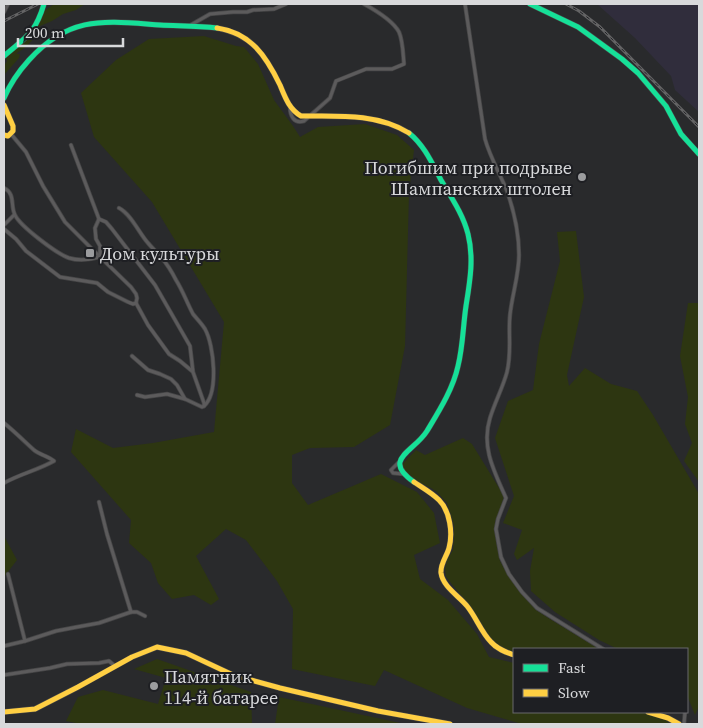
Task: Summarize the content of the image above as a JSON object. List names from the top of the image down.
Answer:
{
  "places": {
    "other": ["Погибшим при подрыве Шампанских штолен", "Памятник 114-й батарее"],
    "transit": ["Дом культуры"]
  },
  "legend": ["Fast", "Slow"],
  "scale_bar": "200 m"
}
